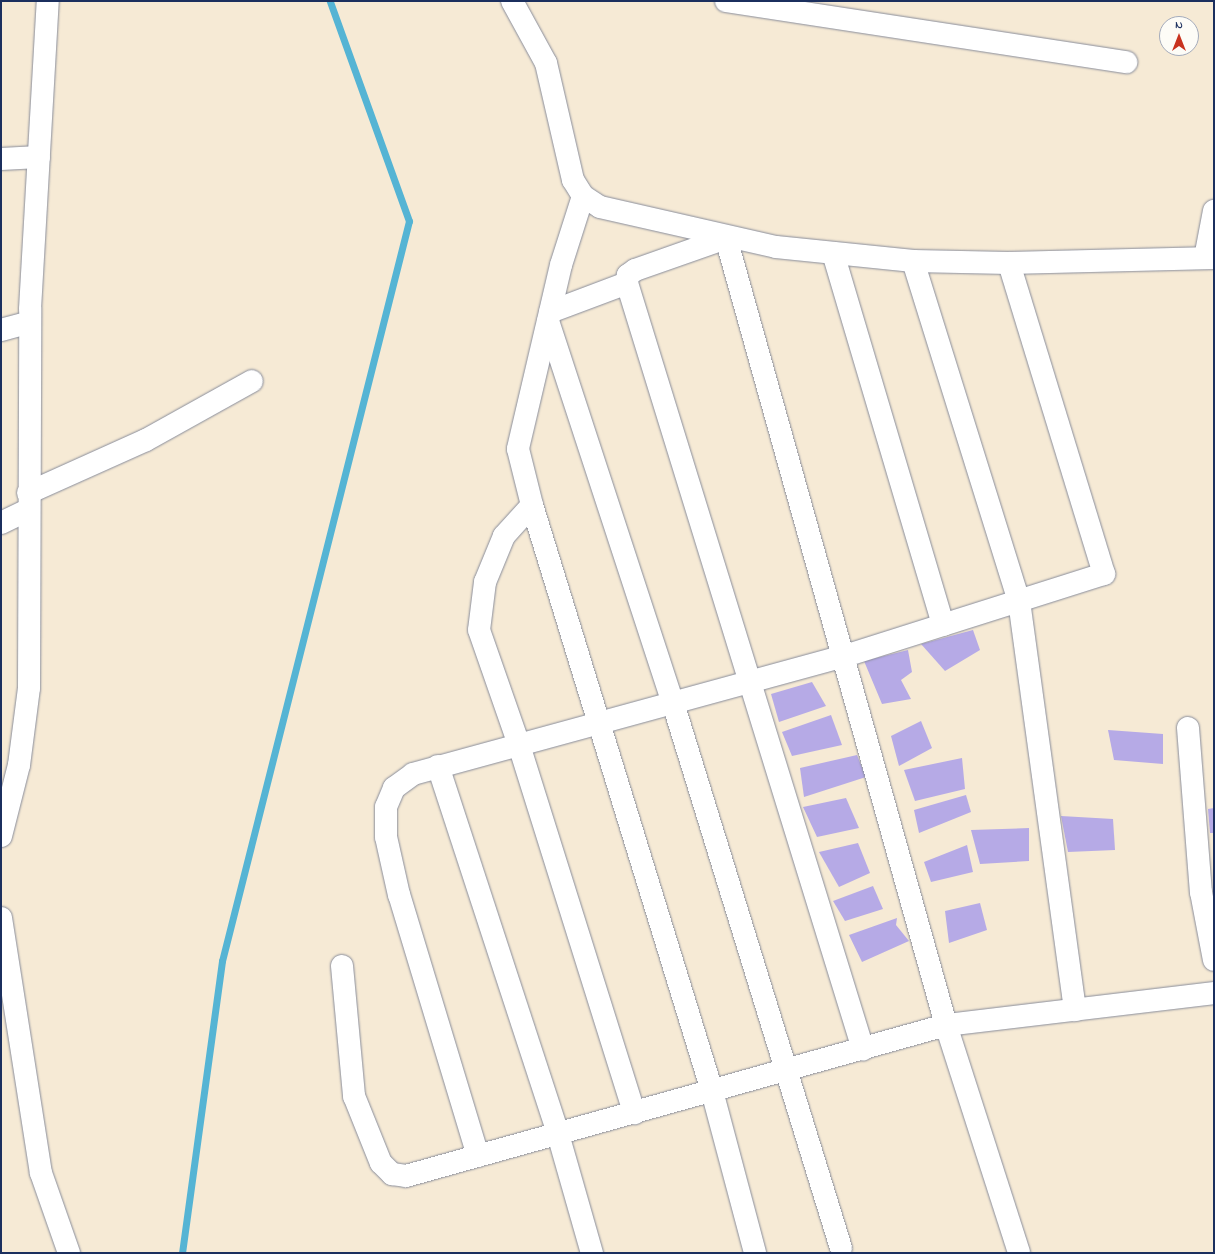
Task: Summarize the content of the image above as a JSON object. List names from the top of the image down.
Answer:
{
  "north": "top"
}
